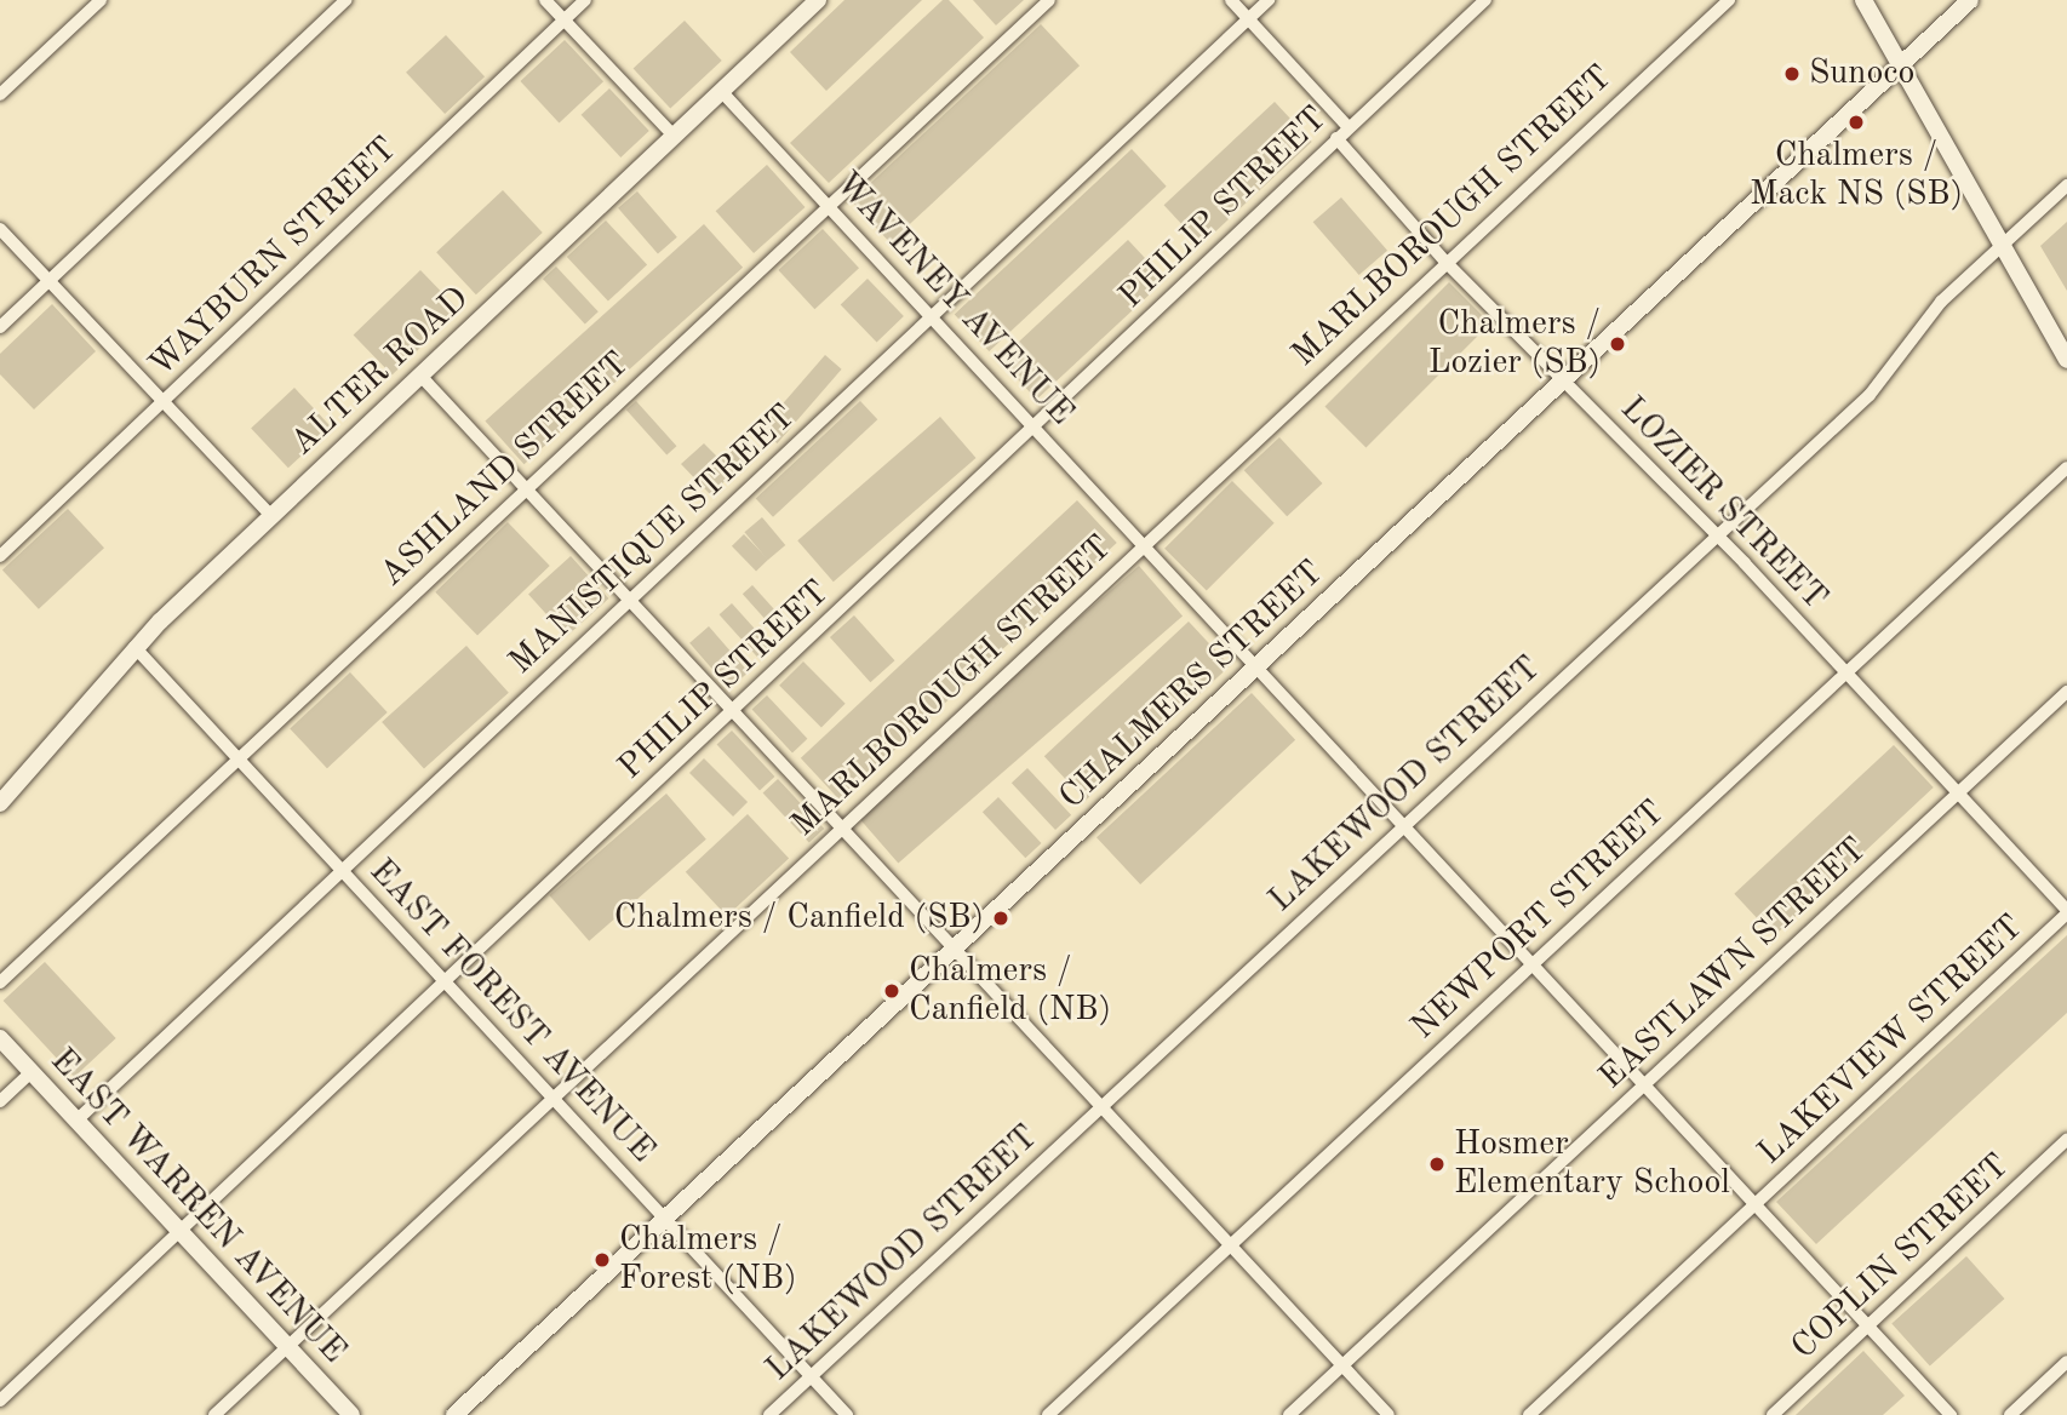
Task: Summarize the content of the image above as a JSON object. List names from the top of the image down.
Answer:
{
  "streets": {
    "street": [
      "PHILIP STREET",
      "MARLBOROUGH STREET",
      "WAYBURN STREET",
      "WAVENEY AVENUE",
      "ALTER ROAD",
      "ASHLAND STREET",
      "LOZIER STREET",
      "MANISTIQUE STREET",
      "CHALMERS STREET",
      "LAKEWOOD STREET",
      "NEWPORT STREET",
      "EASTLAWN STREET",
      "EAST FOREST AVENUE",
      "LAKEVIEW STREET",
      "EAST WARREN AVENUE",
      "COPLIN STREET"
    ]
  },
  "crossings": [
    ["PHILIP STREET", "WAVENEY AVENUE"],
    ["PHILIP STREET", "LOZIER STREET"],
    ["PHILIP STREET", "EAST FOREST AVENUE"],
    ["PHILIP STREET", "EAST WARREN AVENUE"],
    ["MARLBOROUGH STREET", "WAVENEY AVENUE"],
    ["MARLBOROUGH STREET", "LOZIER STREET"],
    ["MARLBOROUGH STREET", "EAST FOREST AVENUE"],
    ["MARLBOROUGH STREET", "EAST WARREN AVENUE"],
    ["WAVENEY AVENUE", "ALTER ROAD"],
    ["WAVENEY AVENUE", "ASHLAND STREET"],
    ["WAVENEY AVENUE", "MANISTIQUE STREET"],
    ["WAVENEY AVENUE", "CHALMERS STREET"],
    ["ALTER ROAD", "EAST FOREST AVENUE"],
    ["ASHLAND STREET", "EAST FOREST AVENUE"],
    ["LOZIER STREET", "CHALMERS STREET"],
    ["LOZIER STREET", "LAKEWOOD STREET"],
    ["LOZIER STREET", "NEWPORT STREET"],
    ["LOZIER STREET", "EASTLAWN STREET"],
    ["LOZIER STREET", "LAKEVIEW STREET"],
    ["MANISTIQUE STREET", "EAST FOREST AVENUE"],
    ["MANISTIQUE STREET", "EAST WARREN AVENUE"],
    ["CHALMERS STREET", "EAST FOREST AVENUE"],
    ["LAKEWOOD STREET", "EAST FOREST AVENUE"]
  ],
  "places": [
    "Sunoco",
    "Chalmers / Mack NS (SB)",
    "Chalmers / Lozier (SB)",
    "Chalmers / Canfield (SB)",
    "Chalmers / Canfield (NB)",
    "Hosmer Elementary School",
    "Chalmers / Forest (NB)"
  ]
}
